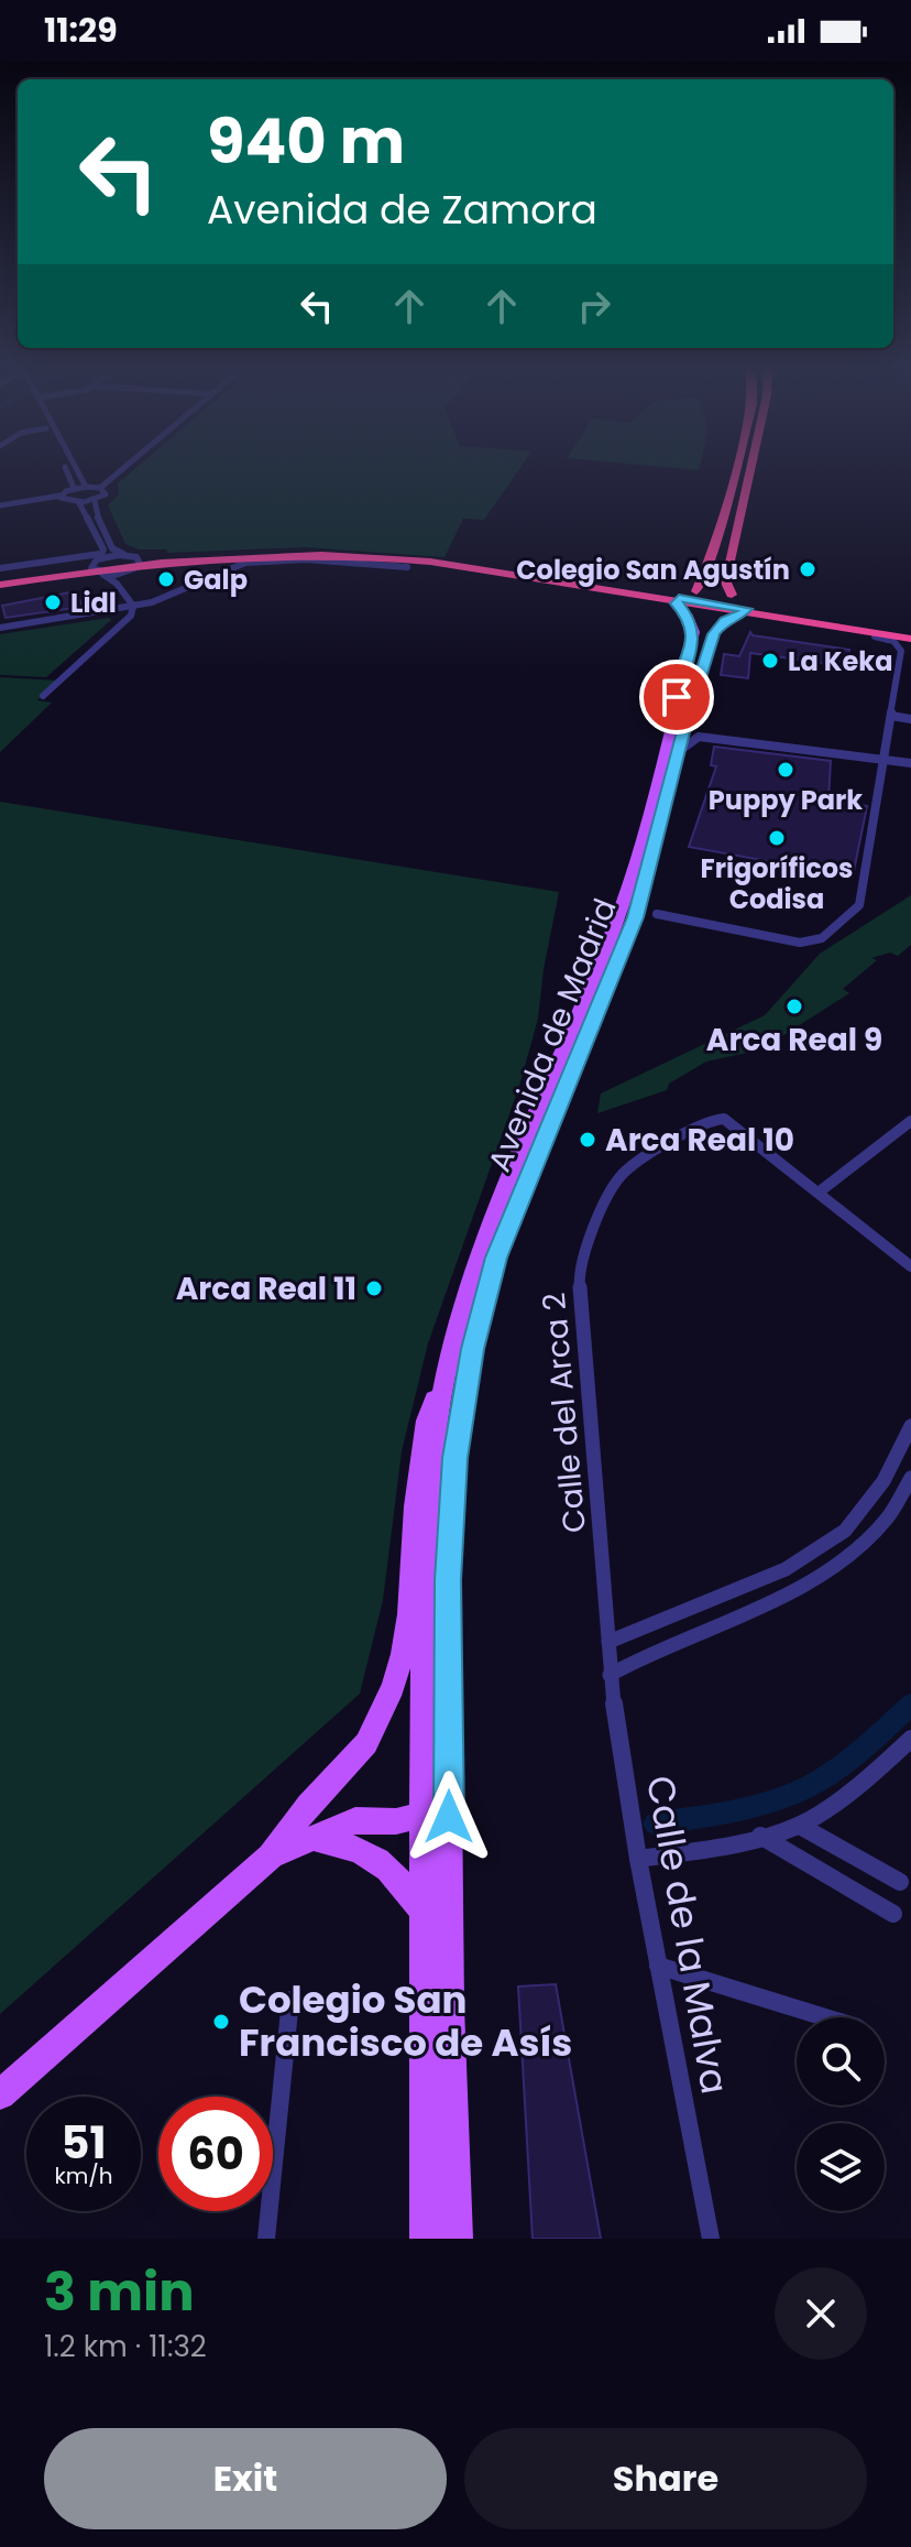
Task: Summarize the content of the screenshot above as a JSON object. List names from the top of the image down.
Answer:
{
  "streets": {
    "highway": ["Avenida de Madrid"],
    "street": ["Calle del Arca 2", "Calle de la Malva"]
  },
  "crossings": [
    ["Calle del Arca 2", "Calle de la Malva"]
  ],
  "places": [
    "Colegio San Agustín",
    "Galp",
    "Lidl",
    "La Keka",
    "Puppy Park",
    "Frigoríficos Codisa",
    "Arca Real 9",
    "Arca Real 10",
    "Arca Real 11",
    "Colegio San Francisco de Asís"
  ],
  "page": {
    "status": "11:29",
    "turn": ["940 m", "Avenida de Zamora"],
    "speed": "51 km/h",
    "limit": "60",
    "heading": ["3 min", "1.2 km · 11:32"],
    "buttons": ["Exit", "Share"]
  }
}
